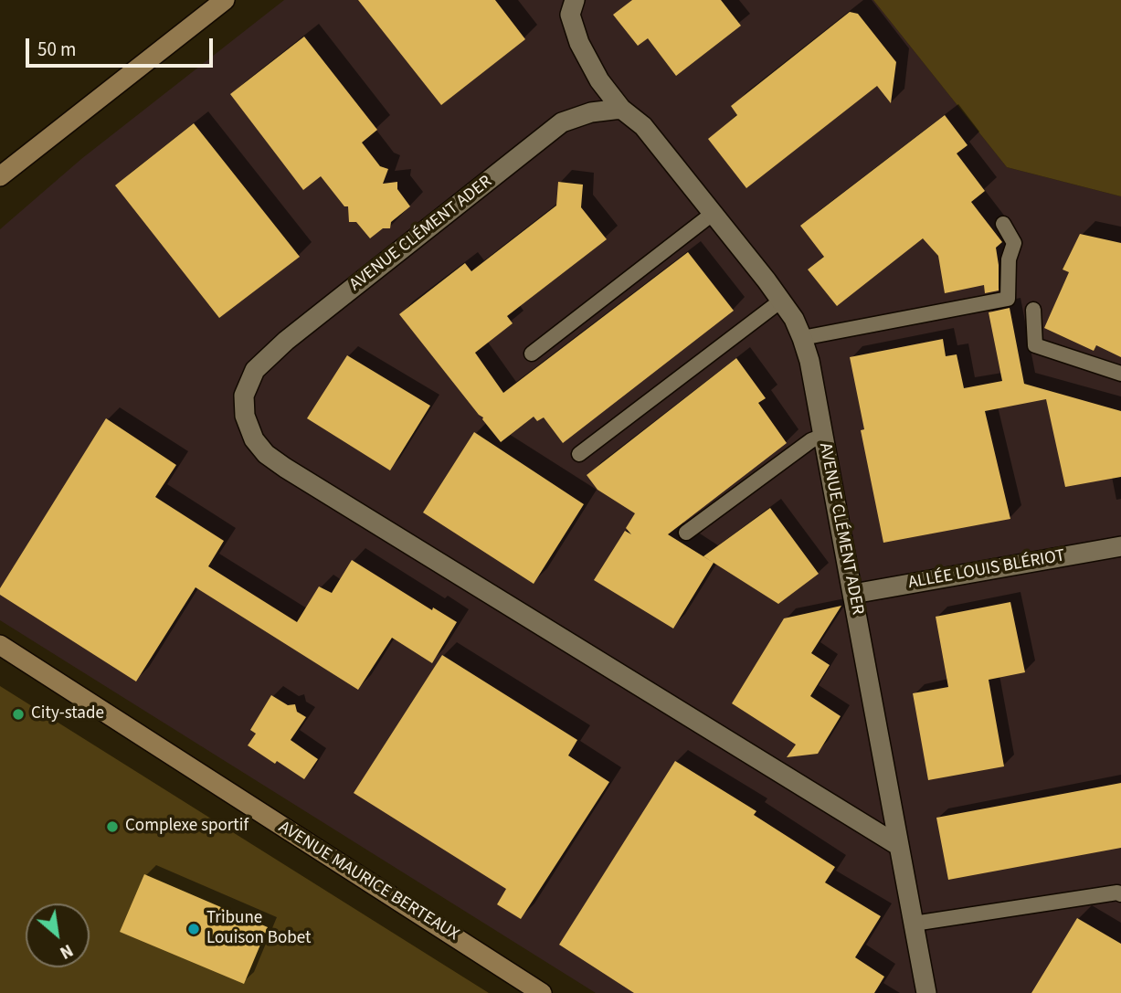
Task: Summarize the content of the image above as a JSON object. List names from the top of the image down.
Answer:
{
  "streets": {
    "main road": ["AVENUE MAURICE BERTEAUX"],
    "street": ["AVENUE CLÉMENT ADER", "ALLÉE LOUIS BLÉRIOT"]
  },
  "crossings": [
    ["AVENUE CLÉMENT ADER", "ALLÉE LOUIS BLÉRIOT"]
  ],
  "places": ["City-stade", "Complexe sportif", "Tribune Louison Bobet"],
  "scale_bar": "50 m",
  "north": "bottom right"
}
